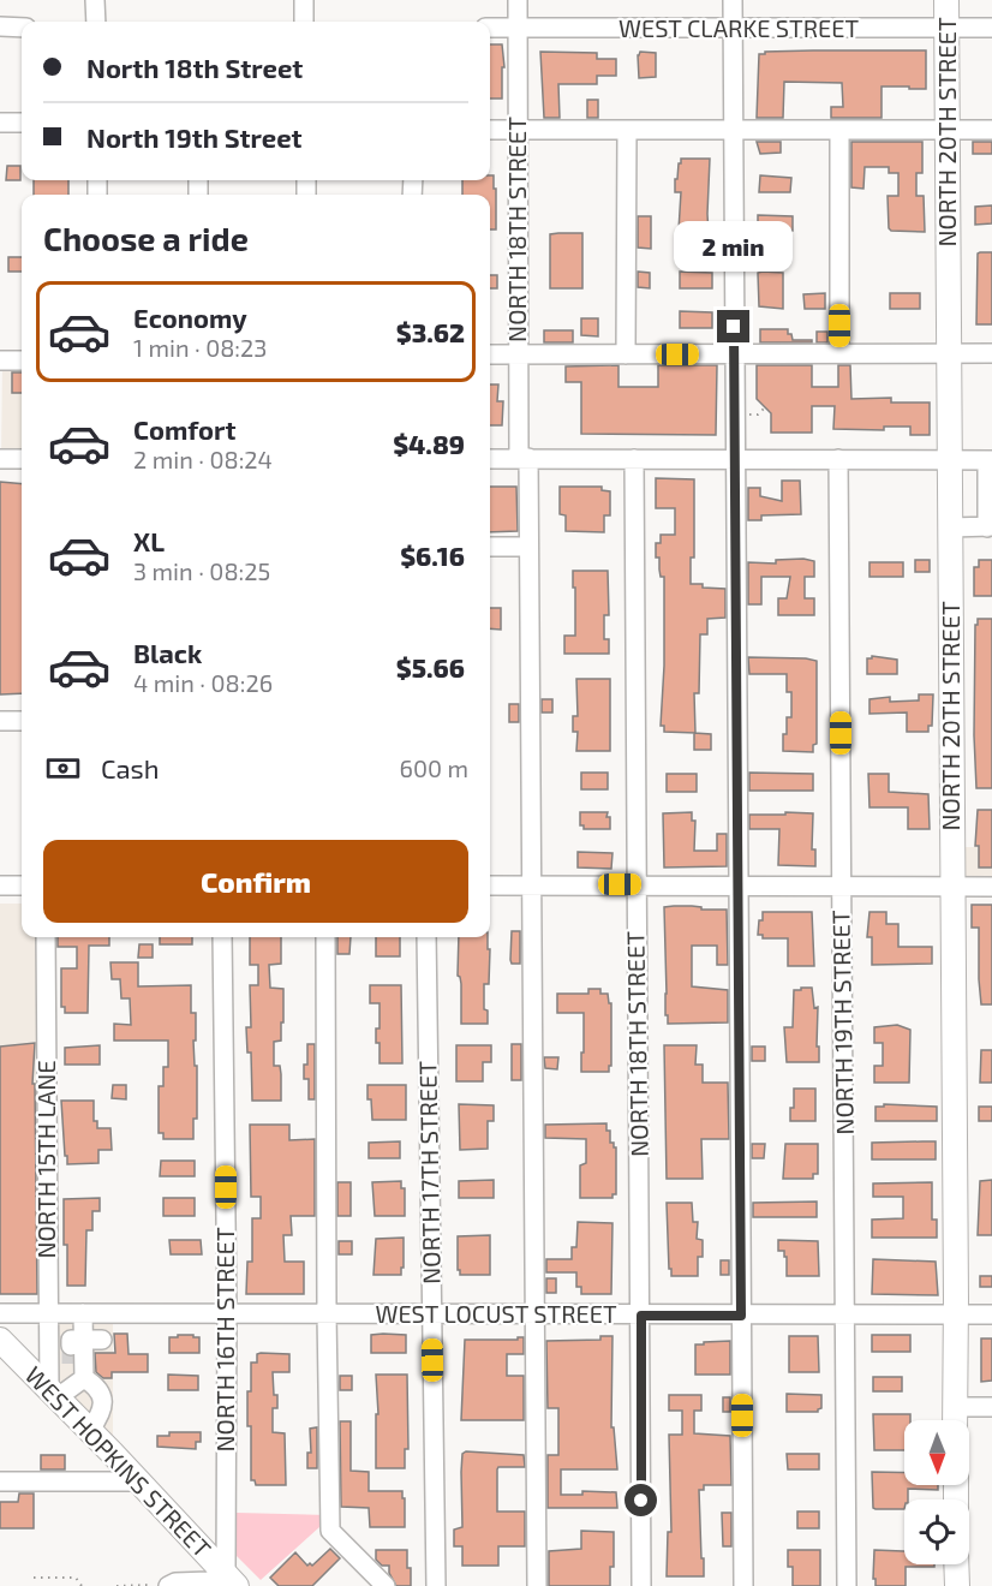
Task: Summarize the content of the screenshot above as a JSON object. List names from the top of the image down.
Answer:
{
  "streets": {
    "main road": ["NORTH 20TH STREET", "WEST HOPKINS STREET"],
    "street": [
      "WEST CLARKE STREET",
      "NORTH 18TH STREET",
      "NORTH 19TH STREET",
      "NORTH 15TH LANE",
      "NORTH 17TH STREET",
      "WEST LOCUST STREET",
      "NORTH 16TH STREET"
    ]
  },
  "crossings": [
    ["WEST CLARKE STREET", "NORTH 20TH STREET"],
    ["WEST CLARKE STREET", "NORTH 18TH STREET"],
    ["NORTH 20TH STREET", "WEST LOCUST STREET"],
    ["NORTH 18TH STREET", "WEST LOCUST STREET"],
    ["NORTH 19TH STREET", "WEST LOCUST STREET"],
    ["NORTH 15TH LANE", "WEST LOCUST STREET"],
    ["NORTH 15TH LANE", "WEST HOPKINS STREET"],
    ["NORTH 17TH STREET", "WEST LOCUST STREET"],
    ["WEST LOCUST STREET", "NORTH 16TH STREET"],
    ["NORTH 16TH STREET", "WEST HOPKINS STREET"]
  ],
  "north": "bottom",
  "page": {
    "banner": ["North 18th Street", "North 19th Street"],
    "heading": "Choose a ride",
    "bubble": "2 min",
    "list": [
      {
        "name": "Economy",
        "note": "1 min · 08:23",
        "value": "$3.62"
      },
      {
        "name": "Comfort",
        "note": "2 min · 08:24",
        "value": "$4.89"
      },
      {
        "name": "XL",
        "note": "3 min · 08:25",
        "value": "$6.16"
      },
      {
        "name": "Black",
        "note": "4 min · 08:26",
        "value": "$5.66"
      }
    ],
    "pay": ["Cash", "600 m"],
    "buttons": "Confirm"
  }
}
